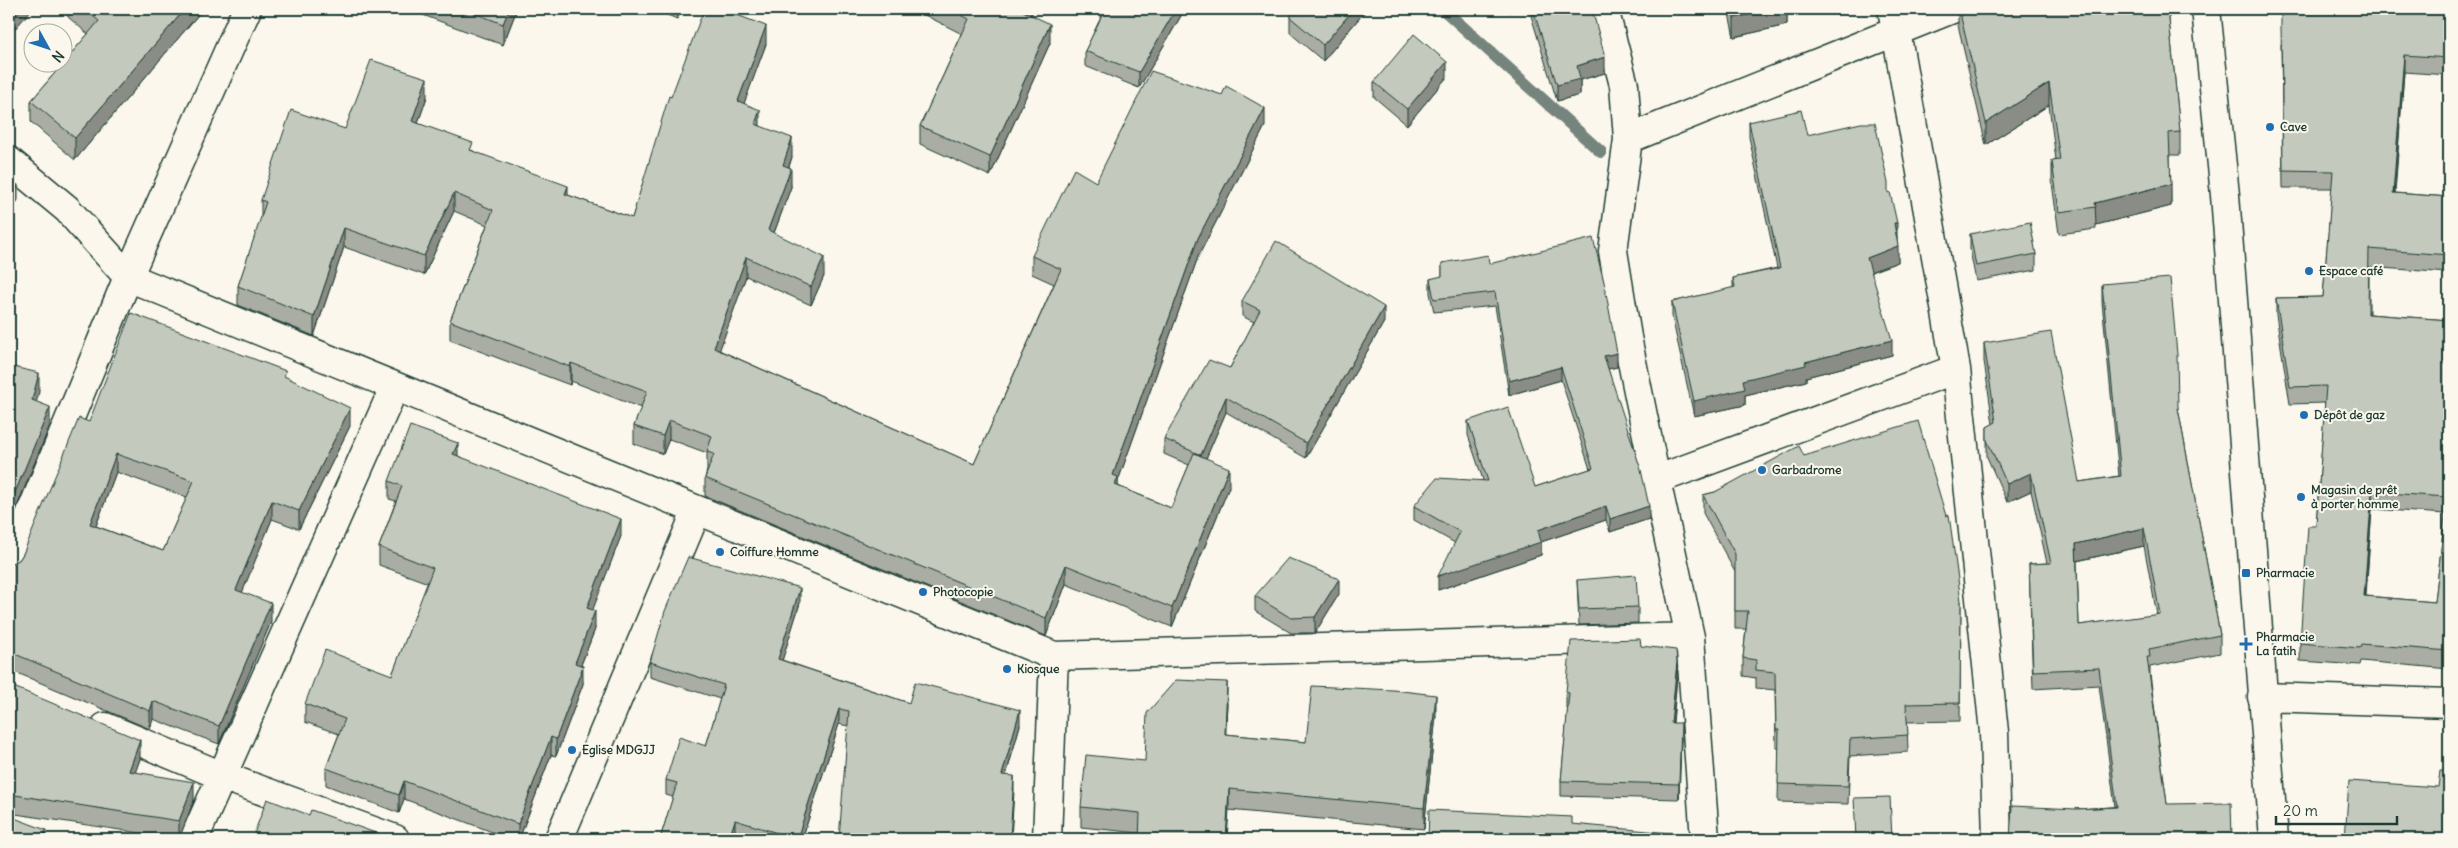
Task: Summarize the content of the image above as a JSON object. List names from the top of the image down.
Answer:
{
  "places": {
    "other": [
      "Cave",
      "Espace café",
      "Dépôt de gaz",
      "Garbadrome",
      "Magasin de prêt à porter homme",
      "Coiffure Homme",
      "Photocopie",
      "Kiosque",
      "Eglise MDGJJ"
    ],
    "transit": ["Pharmacie"],
    "health": ["Pharmacie La fatih"]
  },
  "scale_bar": "20 m",
  "north": "bottom right"
}
